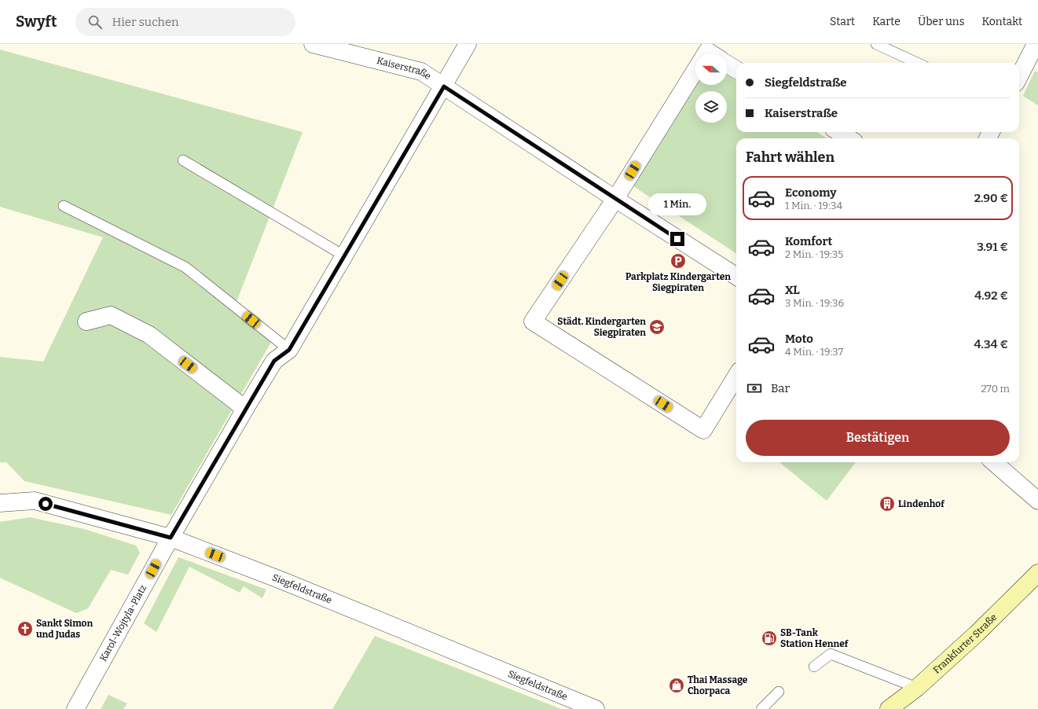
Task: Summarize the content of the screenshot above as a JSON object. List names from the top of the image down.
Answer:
{
  "streets": {
    "main road": ["Frankfurter Straße"],
    "street": ["Kaiserstraße", "Siegfeldstraße", "Karol-Wojtyla-Platz"]
  },
  "crossings": [
    ["Siegfeldstraße", "Karol-Wojtyla-Platz"]
  ],
  "places": {
    "parking": ["Parkplatz Kindergarten Siegpiraten"],
    "school or university": ["Städt. Kindergarten Siegpiraten"],
    "building": ["Lindenhof"],
    "church": ["Sankt Simon und Judas"],
    "fuel station": ["SB-Tank Station Hennef"],
    "shop": ["Thai Massage Chorpaca"]
  },
  "north": "left",
  "page": {
    "header": "Swyft",
    "search": "Hier suchen",
    "nav": [
      "Start",
      "Karte",
      "Über uns",
      "Kontakt"
    ],
    "banner": ["Siegfeldstraße", "Kaiserstraße"],
    "heading": "Fahrt wählen",
    "list": [
      {
        "name": "Economy",
        "note": "1 Min. · 19:34",
        "value": "2.90 €"
      },
      {
        "name": "Komfort",
        "note": "2 Min. · 19:35",
        "value": "3.91 €"
      },
      {
        "name": "XL",
        "note": "3 Min. · 19:36",
        "value": "4.92 €"
      },
      {
        "name": "Moto",
        "note": "4 Min. · 19:37",
        "value": "4.34 €"
      }
    ],
    "bubble": "1 Min.",
    "pay": ["Bar", "270 m"],
    "buttons": "Bestätigen"
  }
}
